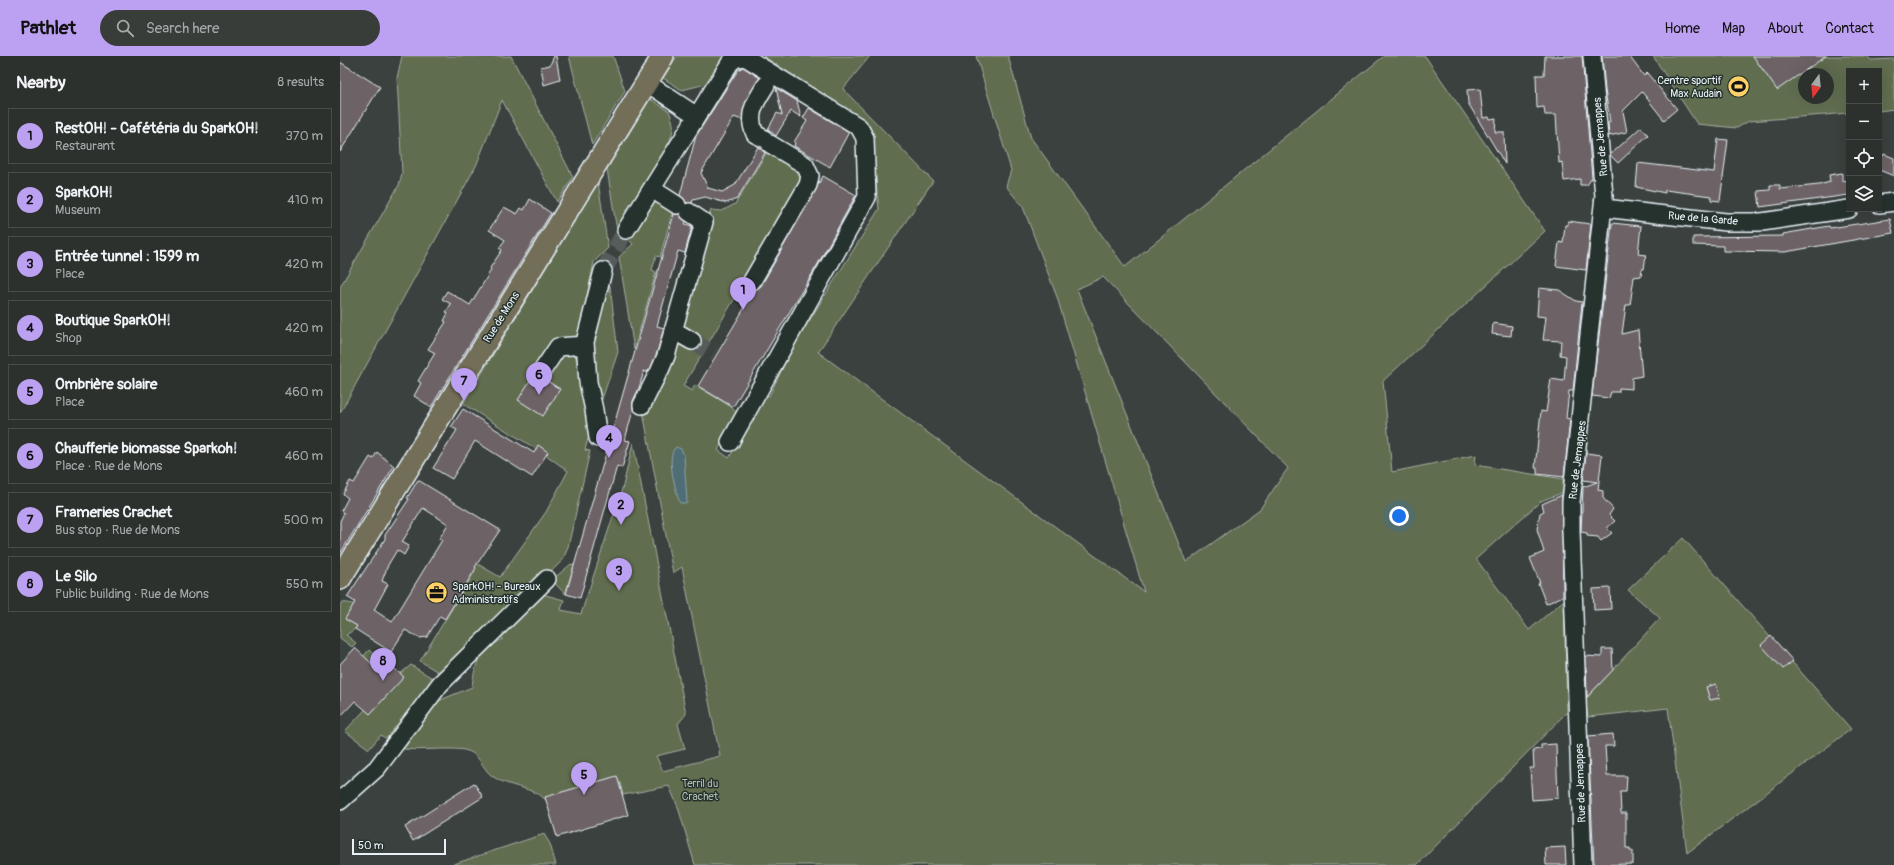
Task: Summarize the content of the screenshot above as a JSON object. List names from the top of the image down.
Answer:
{
  "streets": {
    "main road": ["Rue de Mons"],
    "street": ["Rue de Jemappes", "Rue de la Garde"]
  },
  "crossings": [
    ["Rue de Jemappes", "Rue de la Garde"]
  ],
  "parks": ["Terril du Crachet"],
  "places": {
    "sports": ["Centre sportif Max Audain"],
    "office": ["SparkOH! - Bureaux Administratifs"]
  },
  "scale_bar": "50 m",
  "north": "bottom",
  "page": {
    "header": "Pathlet",
    "search": "Search here",
    "nav": [
      "Home",
      "Map",
      "About",
      "Contact"
    ],
    "heading": ["Nearby", "8 results"],
    "map_buttons": ["+", "−"],
    "list": [
      {
        "mark": "1",
        "name": "RestOH! - Cafétéria du SparkOH!",
        "note": "Restaurant",
        "value": "370 m"
      },
      {
        "mark": "2",
        "name": "SparkOH!",
        "note": "Museum",
        "value": "410 m"
      },
      {
        "mark": "3",
        "name": "Entrée tunnel : 1599 m",
        "note": "Place",
        "value": "420 m"
      },
      {
        "mark": "4",
        "name": "Boutique SparkOH!",
        "note": "Shop",
        "value": "420 m"
      },
      {
        "mark": "5",
        "name": "Ombrière solaire",
        "note": "Place",
        "value": "460 m"
      },
      {
        "mark": "6",
        "name": "Chaufferie biomasse Sparkoh!",
        "note": "Place · Rue de Mons",
        "value": "460 m"
      },
      {
        "mark": "7",
        "name": "Frameries Crachet",
        "note": "Bus stop · Rue de Mons",
        "value": "500 m"
      },
      {
        "mark": "8",
        "name": "Le Silo",
        "note": "Public building · Rue de Mons",
        "value": "550 m"
      }
    ],
    "pins": [
      "1",
      "6",
      "7",
      "4",
      "2",
      "3",
      "8",
      "5"
    ],
    "scale": "50 m"
  }
}
